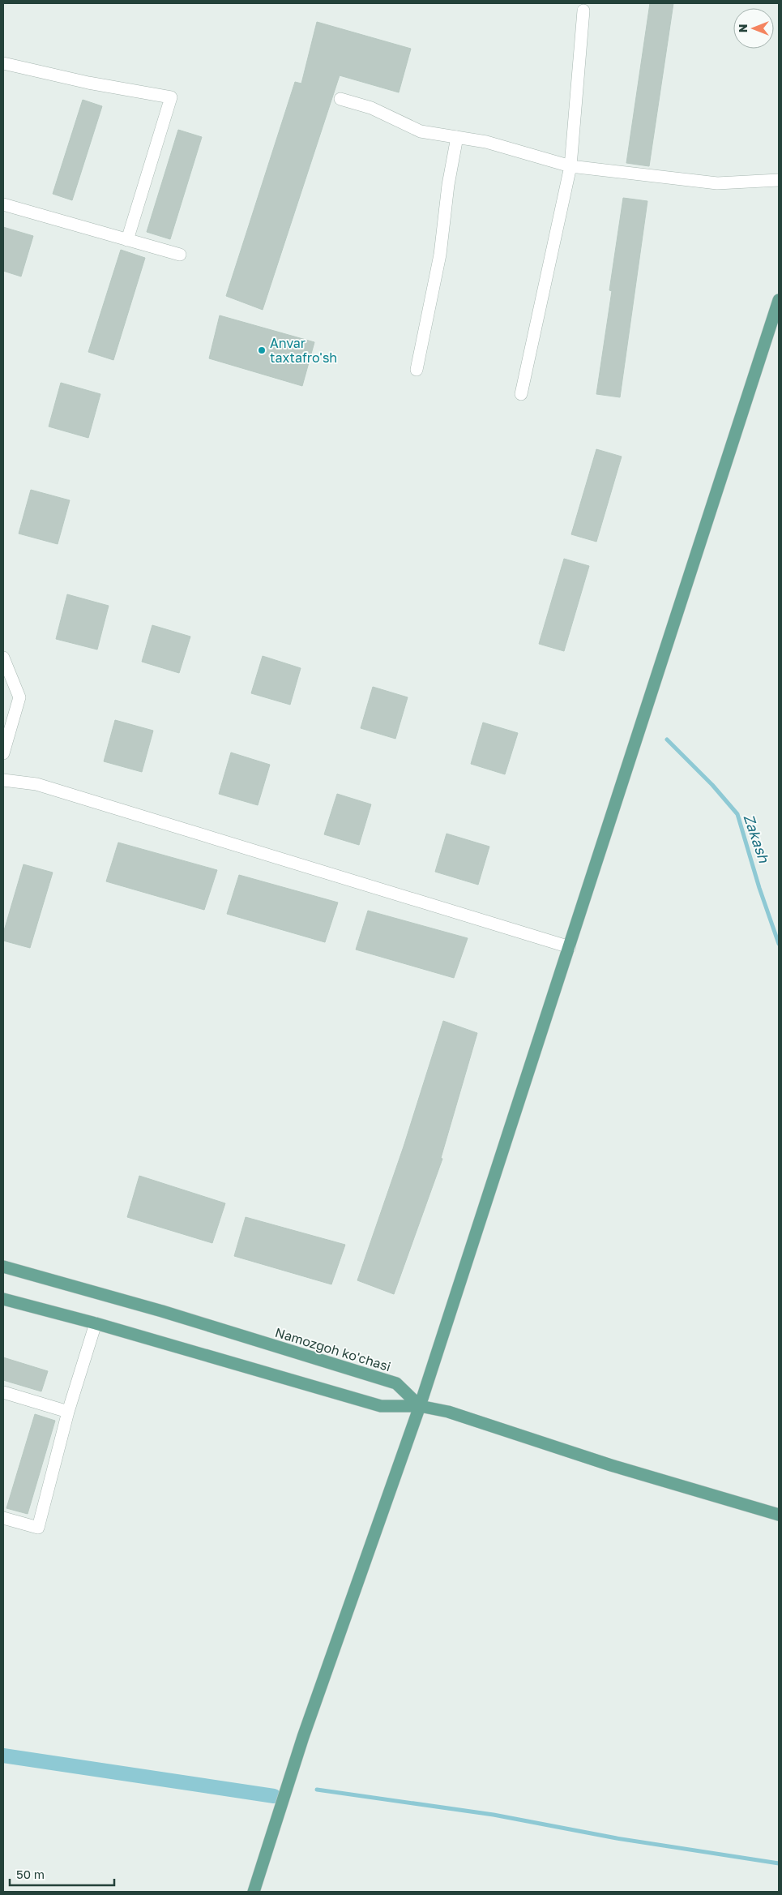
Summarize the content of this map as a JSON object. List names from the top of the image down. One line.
{"streets":{"main road":["Namozgoh ko'chasi"]},"water":["Zakash"],"places":["Anvar taxtafro'sh"],"scale_bar":"50 m","north":"left"}
